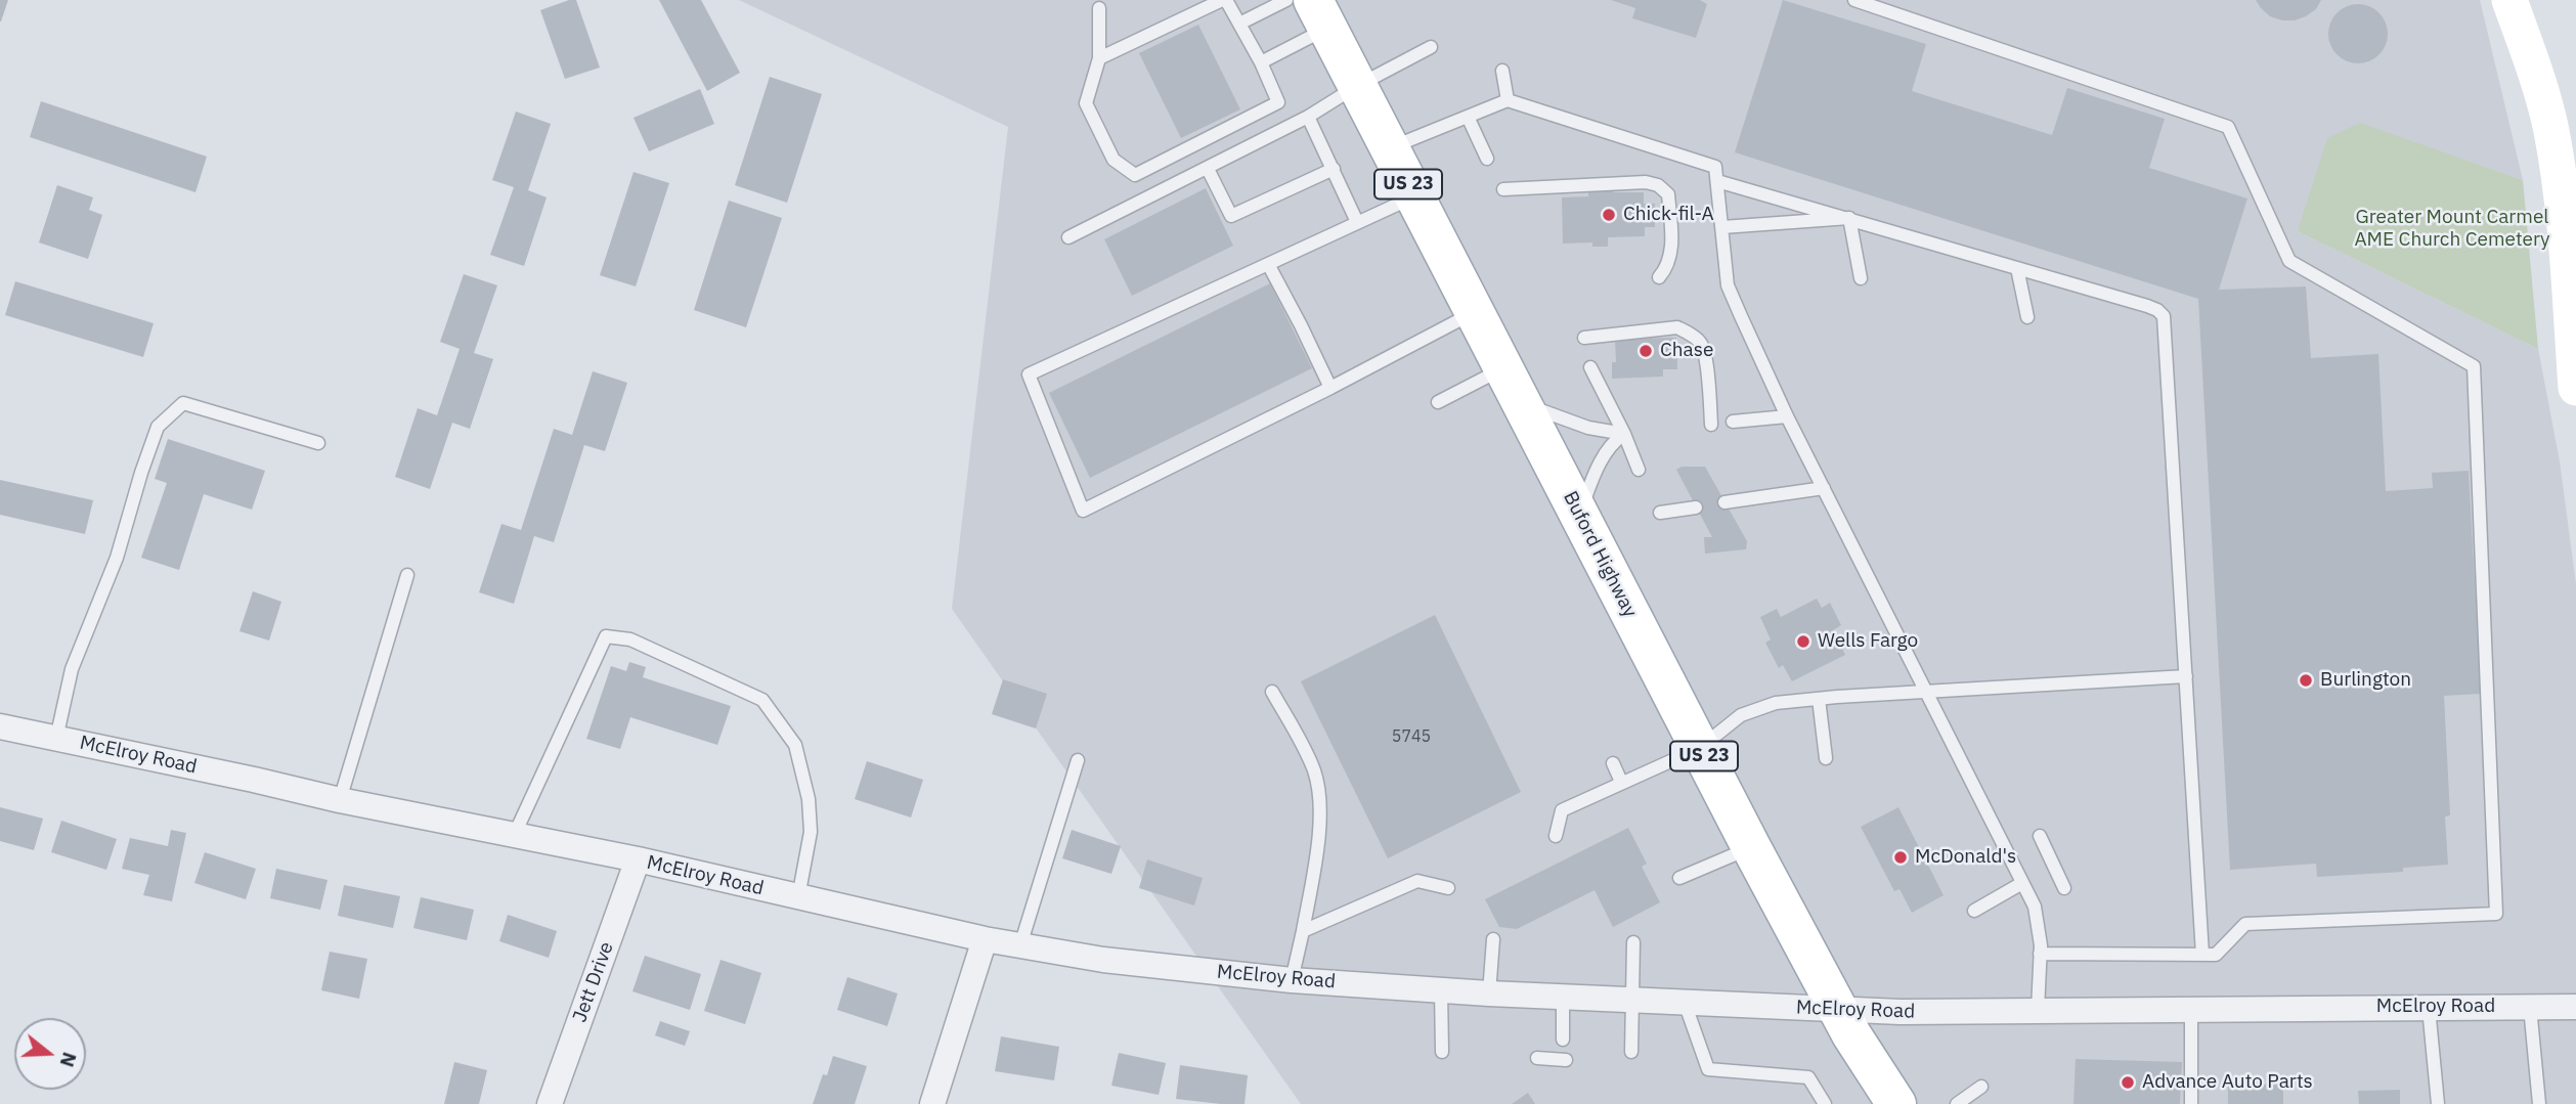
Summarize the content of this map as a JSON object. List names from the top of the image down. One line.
{"streets":{"main road":["US 23","Buford Highway"],"street":["McElroy Road","Jett Drive"]},"crossings":[["Buford Highway","McElroy Road"],["McElroy Road","Jett Drive"]],"parks":["Greater Mount Carmel AME Church Cemetery"],"places":["Chick-fil-A","Chase","Wells Fargo","Burlington","McDonald's","Advance Auto Parts"],"house_numbers":["5745"],"north":"right"}
